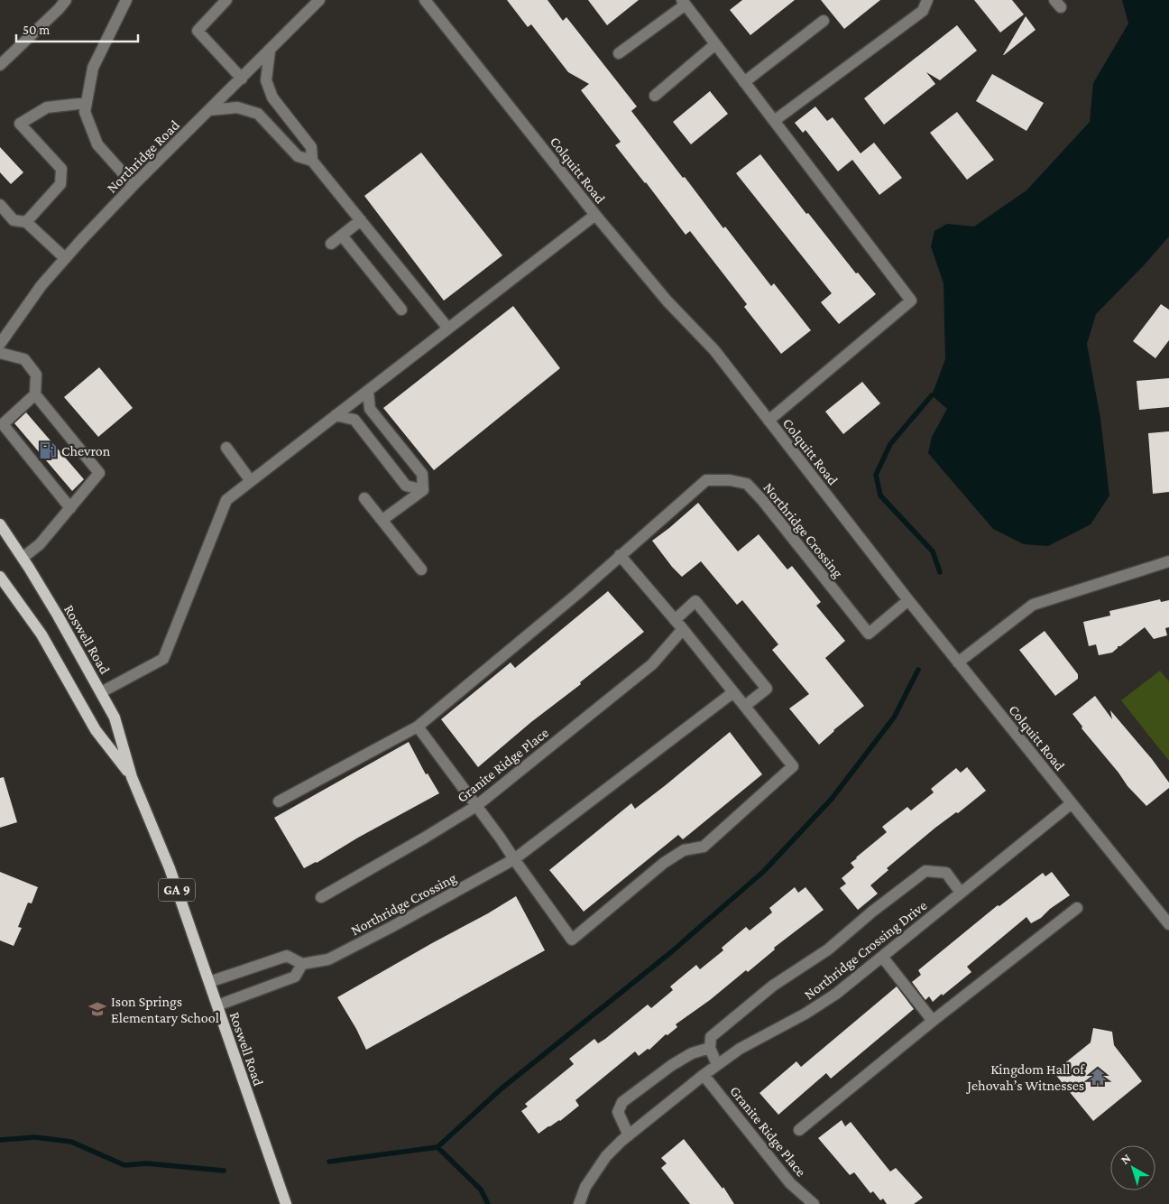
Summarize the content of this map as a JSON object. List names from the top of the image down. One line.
{"streets":{"main road":["Roswell Road","GA 9"],"street":["Northridge Road","Colquitt Road","Northridge Crossing","Granite Ridge Place","Northridge Crossing Drive"]},"crossings":[["Colquitt Road","Northridge Crossing"],["Colquitt Road","Northridge Crossing Drive"],["Northridge Crossing","Roswell Road"],["Granite Ridge Place","Northridge Crossing Drive"]],"places":{"fuel station":["Chevron"],"school or university":["Ison Springs Elementary School"],"temple":["Kingdom Hall of Jehovah’s Witnesses"]},"scale_bar":"50 m","north":"top left"}
